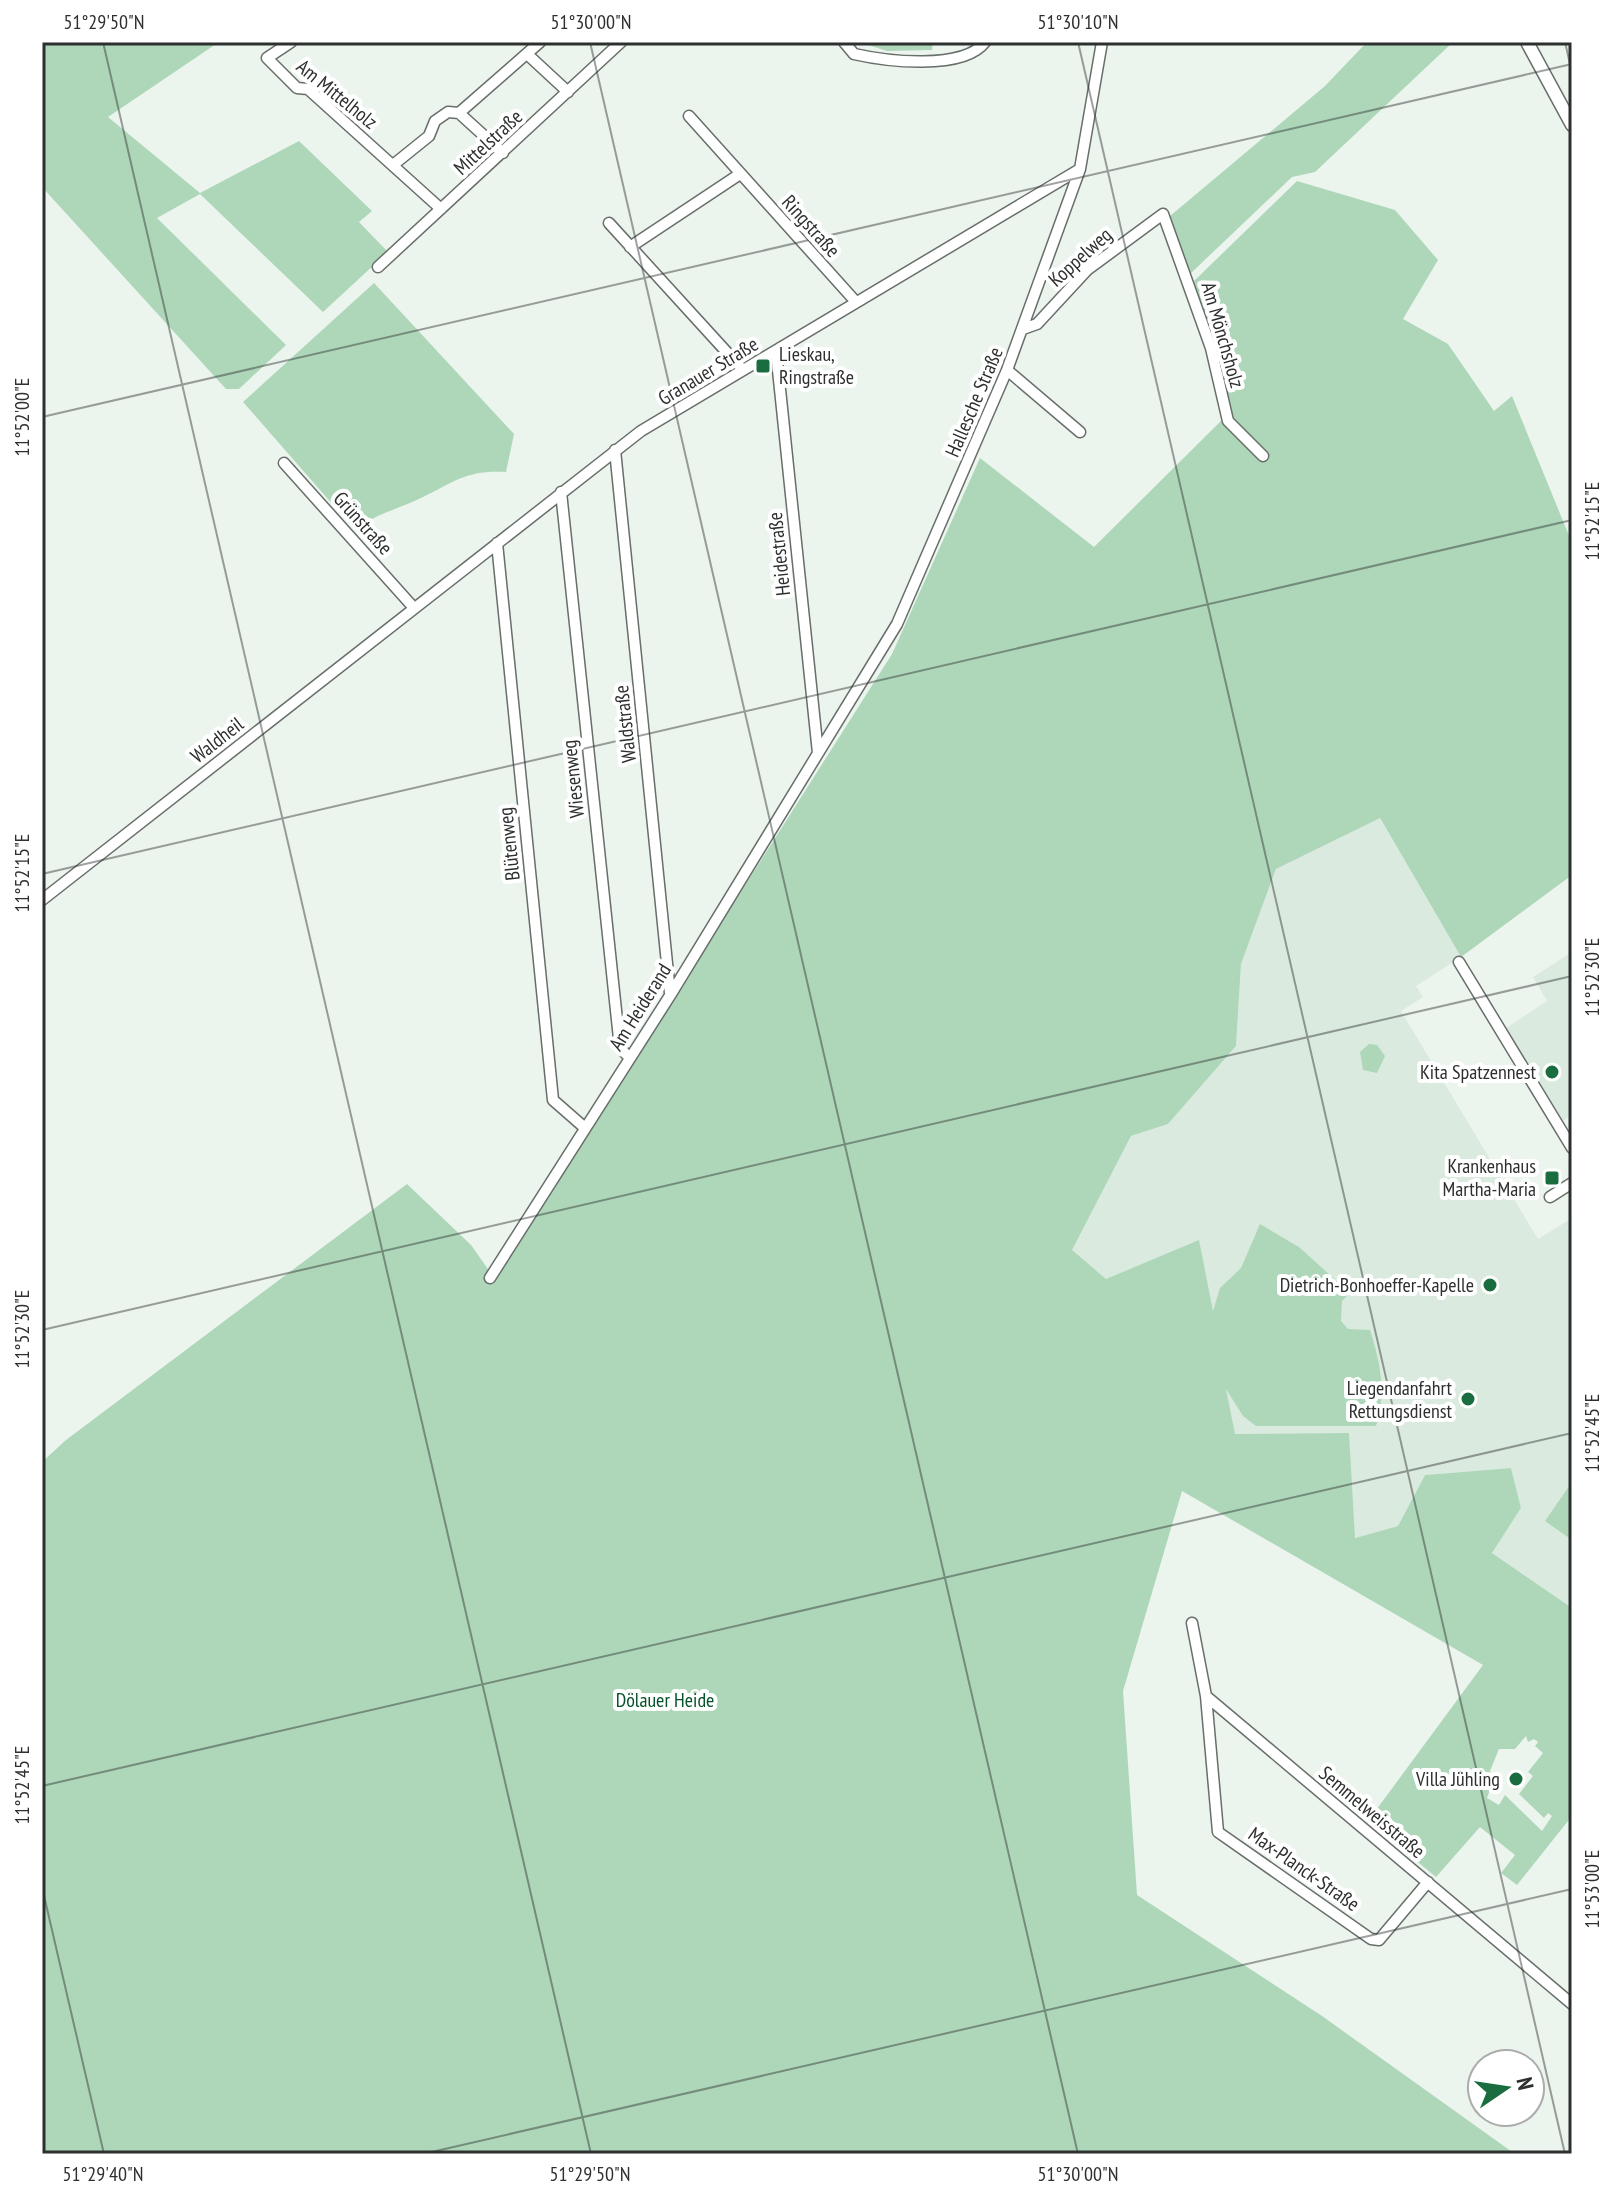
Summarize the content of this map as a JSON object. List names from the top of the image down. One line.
{"streets":{"street":["Am Mittelholz","Mittelstraße","Ringstraße","Koppelweg","Am Mönchsholz","Granauer Straße","Hallesche Straße","Grünstraße","Heidestraße","Waldstraße","Waldheil","Wiesenweg","Blütenweg","Am Heiderand","Semmelweisstraße","Max-Planck-Straße"]},"crossings":[["Am Mittelholz","Mittelstraße"],["Ringstraße","Granauer Straße"],["Koppelweg","Am Mönchsholz"],["Koppelweg","Hallesche Straße"],["Granauer Straße","Hallesche Straße"],["Granauer Straße","Grünstraße"],["Granauer Straße","Heidestraße"],["Granauer Straße","Waldstraße"],["Granauer Straße","Waldheil"],["Granauer Straße","Wiesenweg"],["Granauer Straße","Blütenweg"],["Hallesche Straße","Heidestraße"],["Hallesche Straße","Am Heiderand"],["Grünstraße","Waldheil"],["Heidestraße","Am Heiderand"],["Waldstraße","Am Heiderand"],["Wiesenweg","Am Heiderand"],["Blütenweg","Am Heiderand"],["Semmelweisstraße","Max-Planck-Straße"]],"parks":["Dölauer Heide"],"places":{"transit":["Lieskau, Ringstraße","Krankenhaus Martha-Maria"],"other":["Kita Spatzennest","Dietrich-Bonhoeffer-Kapelle","Liegendanfahrt Rettungsdienst","Villa Jühling"]},"north":"right","coordinates":["51°29'50\"N","51°30'00\"N","51°30'10\"N","11°52'00\"E","11°52'15\"E","11°52'30\"E","11°52'45\"E","11°53'00\"E","51°29'40\"N"]}
